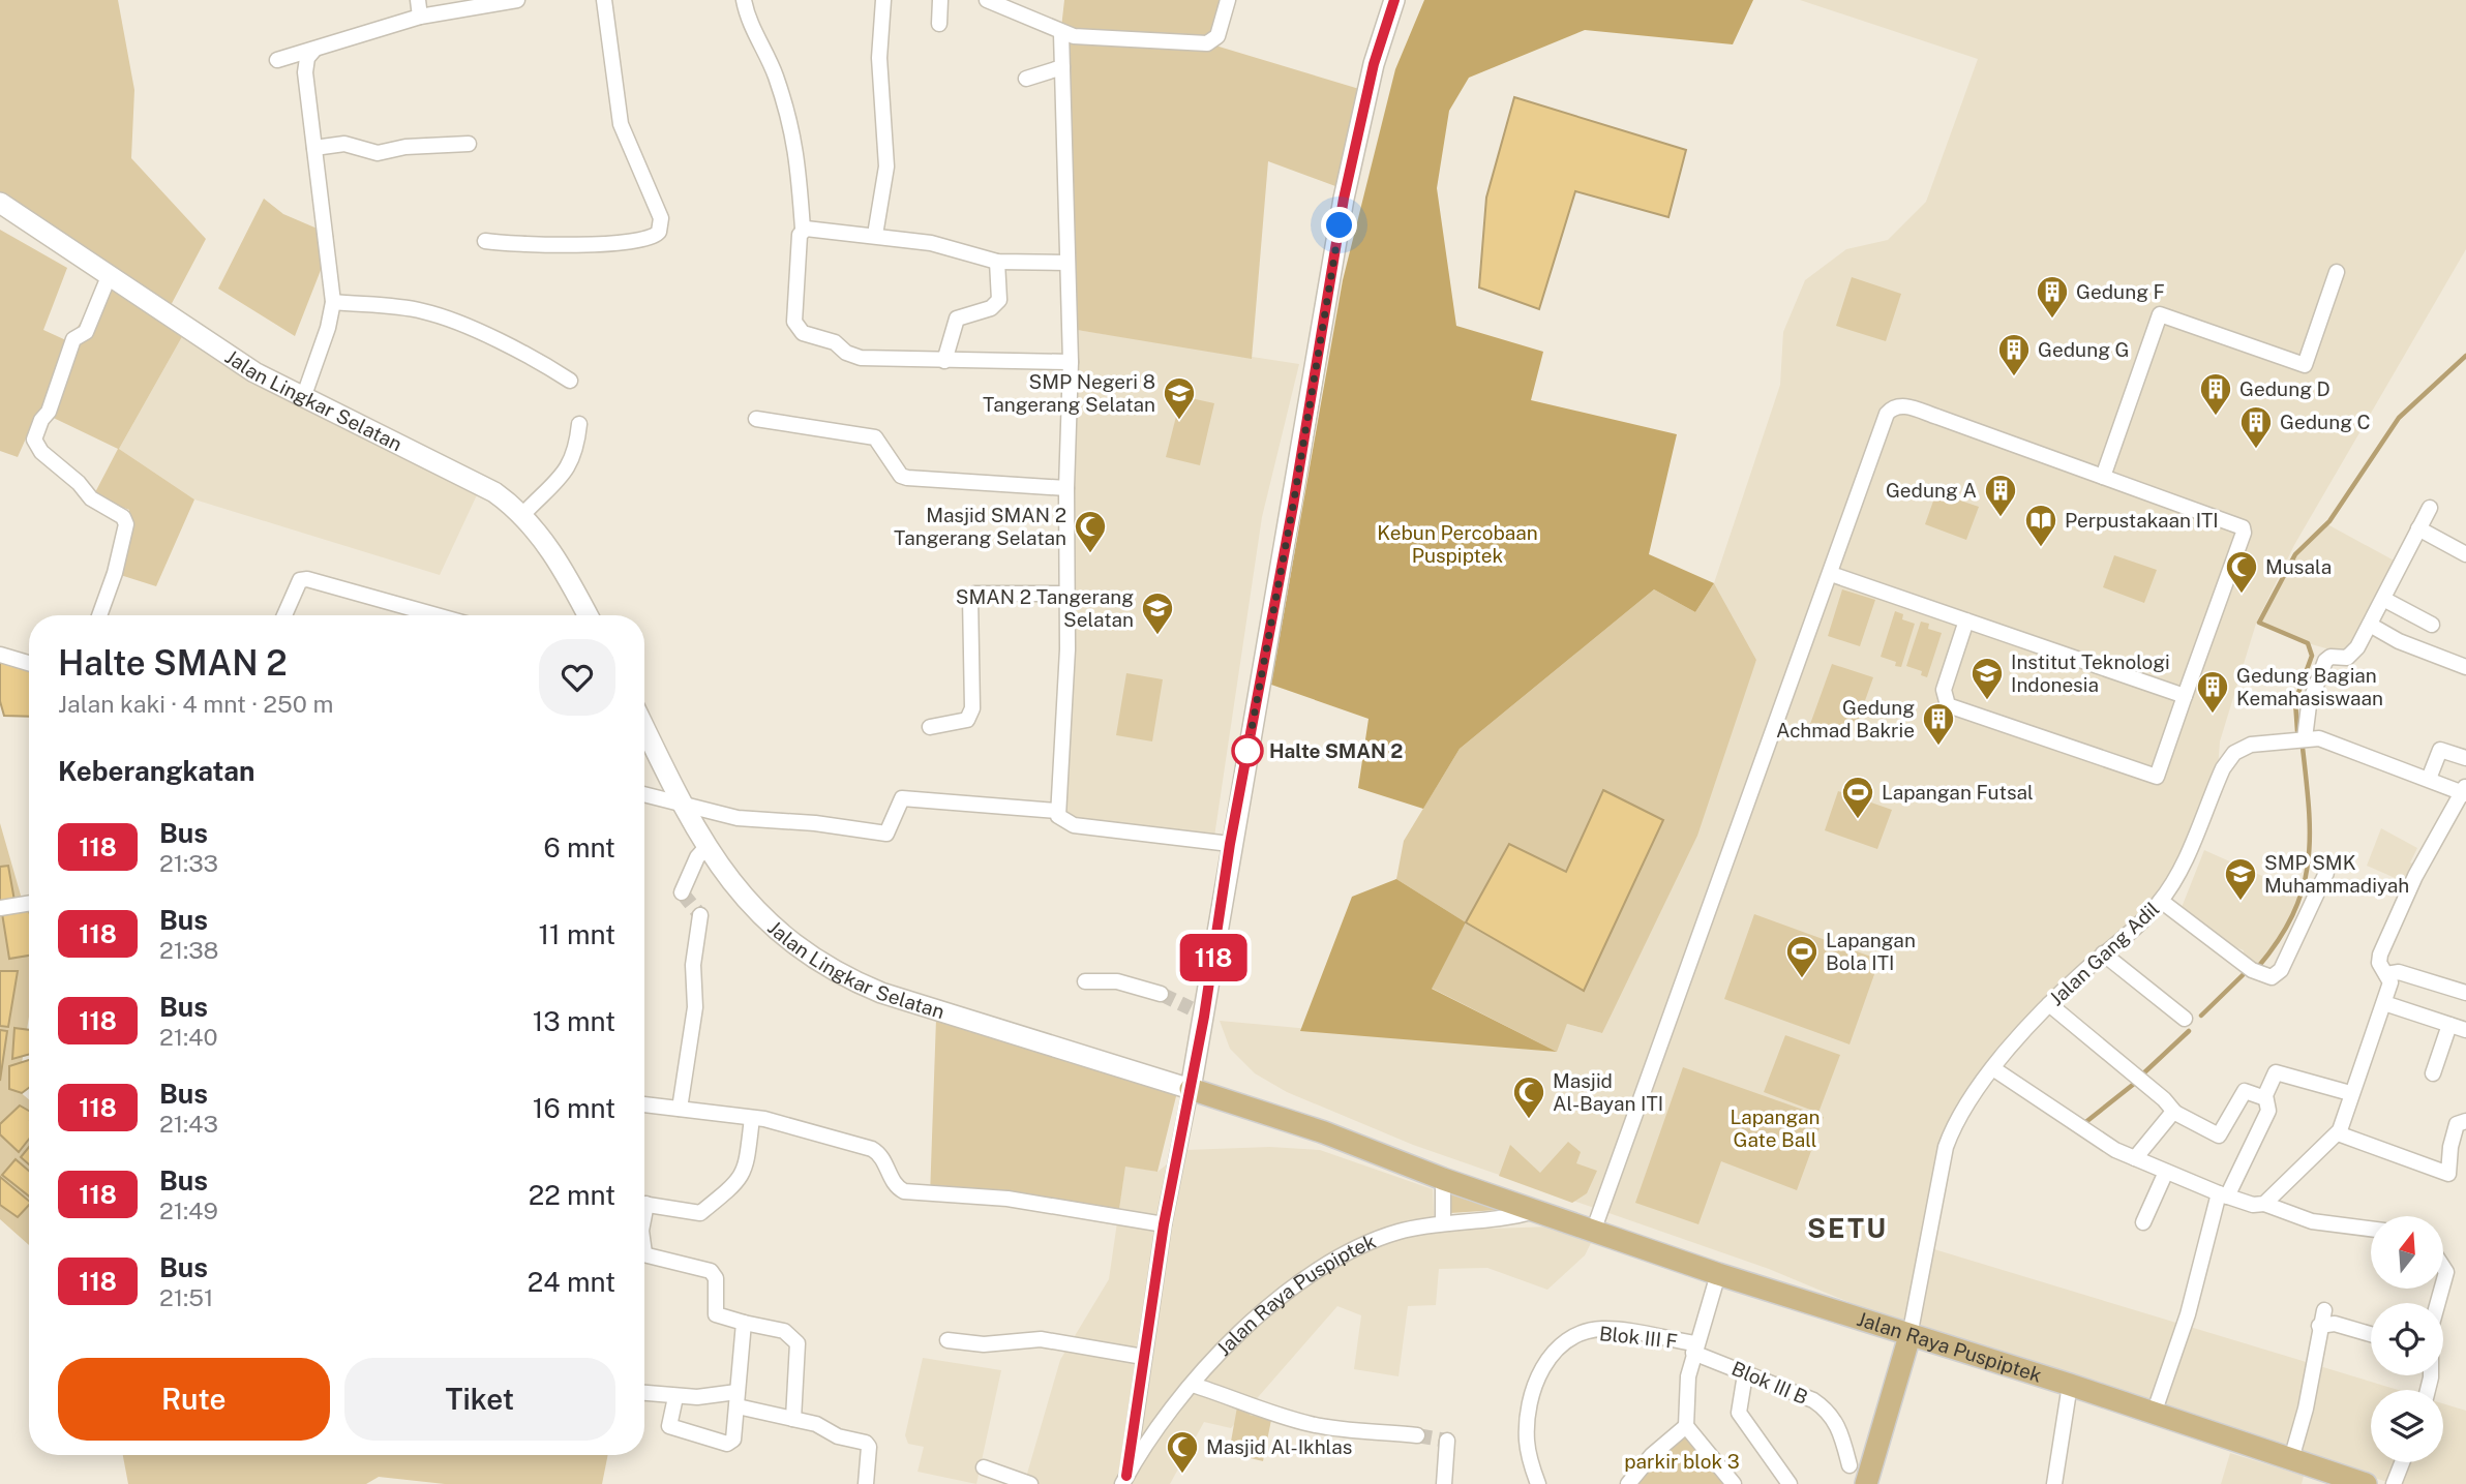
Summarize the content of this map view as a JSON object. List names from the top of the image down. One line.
{"streets":{"main road":["Jalan Lingkar Selatan","Jalan Raya Puspiptek"],"street":["Jalan Gang Adil","Blok III F","Blok III B"]},"crossings":[["Jalan Lingkar Selatan","Jalan Raya Puspiptek"],["Jalan Gang Adil","Jalan Raya Puspiptek"],["Blok III F","Blok III B"]],"districts":["SETU"],"parks":["Kebun Percobaan Puspiptek","Lapangan Gate Ball","parkir blok 3"],"places":{"building":["Gedung F","Gedung G","Gedung D","Gedung C","Gedung A","Gedung Bagian Kemahasiswaan","Gedung Achmad Bakrie"],"school or university":["SMP Negeri 8 Tangerang Selatan","SMAN 2 Tangerang Selatan","Institut Teknologi Indonesia","SMP SMK Muhammadiyah"],"library":["Perpustakaan ITI"],"mosque":["Masjid SMAN 2 Tangerang Selatan","Musala","Masjid Al-Bayan ITI","Masjid Al-Ikhlas"],"other":["Halte SMAN 2"],"sports":["Lapangan Futsal","Lapangan Bola ITI"]},"lines":["bus line 118"],"north":"top","page":{"on_map":"118","heading":[["Halte SMAN 2","Jalan kaki · 4 mnt · 250 m"],"Keberangkatan"],"list":[{"mark":"118","name":"Bus","note":"21:33","value":"6 mnt"},{"mark":"118","name":"Bus","note":"21:38","value":"11 mnt"},{"mark":"118","name":"Bus","note":"21:40","value":"13 mnt"},{"mark":"118","name":"Bus","note":"21:43","value":"16 mnt"},{"mark":"118","name":"Bus","note":"21:49","value":"22 mnt"},{"mark":"118","name":"Bus","note":"21:51","value":"24 mnt"}],"buttons":["Rute","Tiket"]}}
